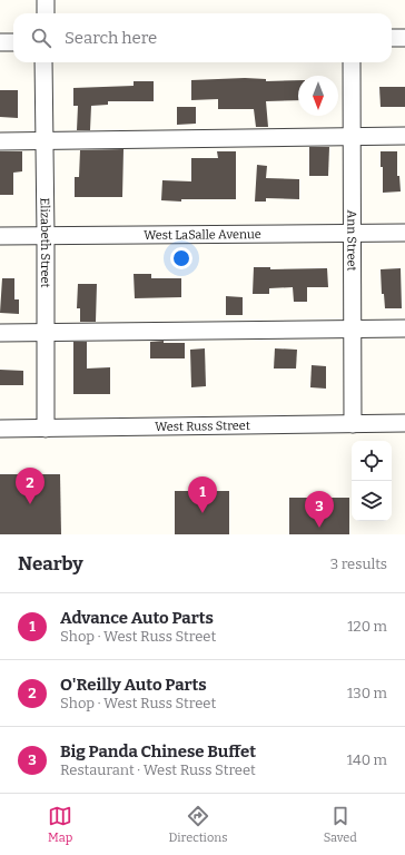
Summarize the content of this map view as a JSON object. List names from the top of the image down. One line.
{"streets":{"street":["West LaSalle Avenue","Ann Street","Elizabeth Street","West Russ Street"]},"crossings":[["West LaSalle Avenue","Ann Street"],["West LaSalle Avenue","Elizabeth Street"],["Ann Street","West Russ Street"],["Elizabeth Street","West Russ Street"]],"north":"bottom","page":{"search":"Search here","pins":["2","1","3"],"heading":["Nearby","3 results"],"list":[{"mark":"1","name":"Advance Auto Parts","note":"Shop · West Russ Street","value":"120 m"},{"mark":"2","name":"O'Reilly Auto Parts","note":"Shop · West Russ Street","value":"130 m"},{"mark":"3","name":"Big Panda Chinese Buffet","note":"Restaurant · West Russ Street","value":"140 m"}],"nav":["Map","Directions","Saved"]}}
